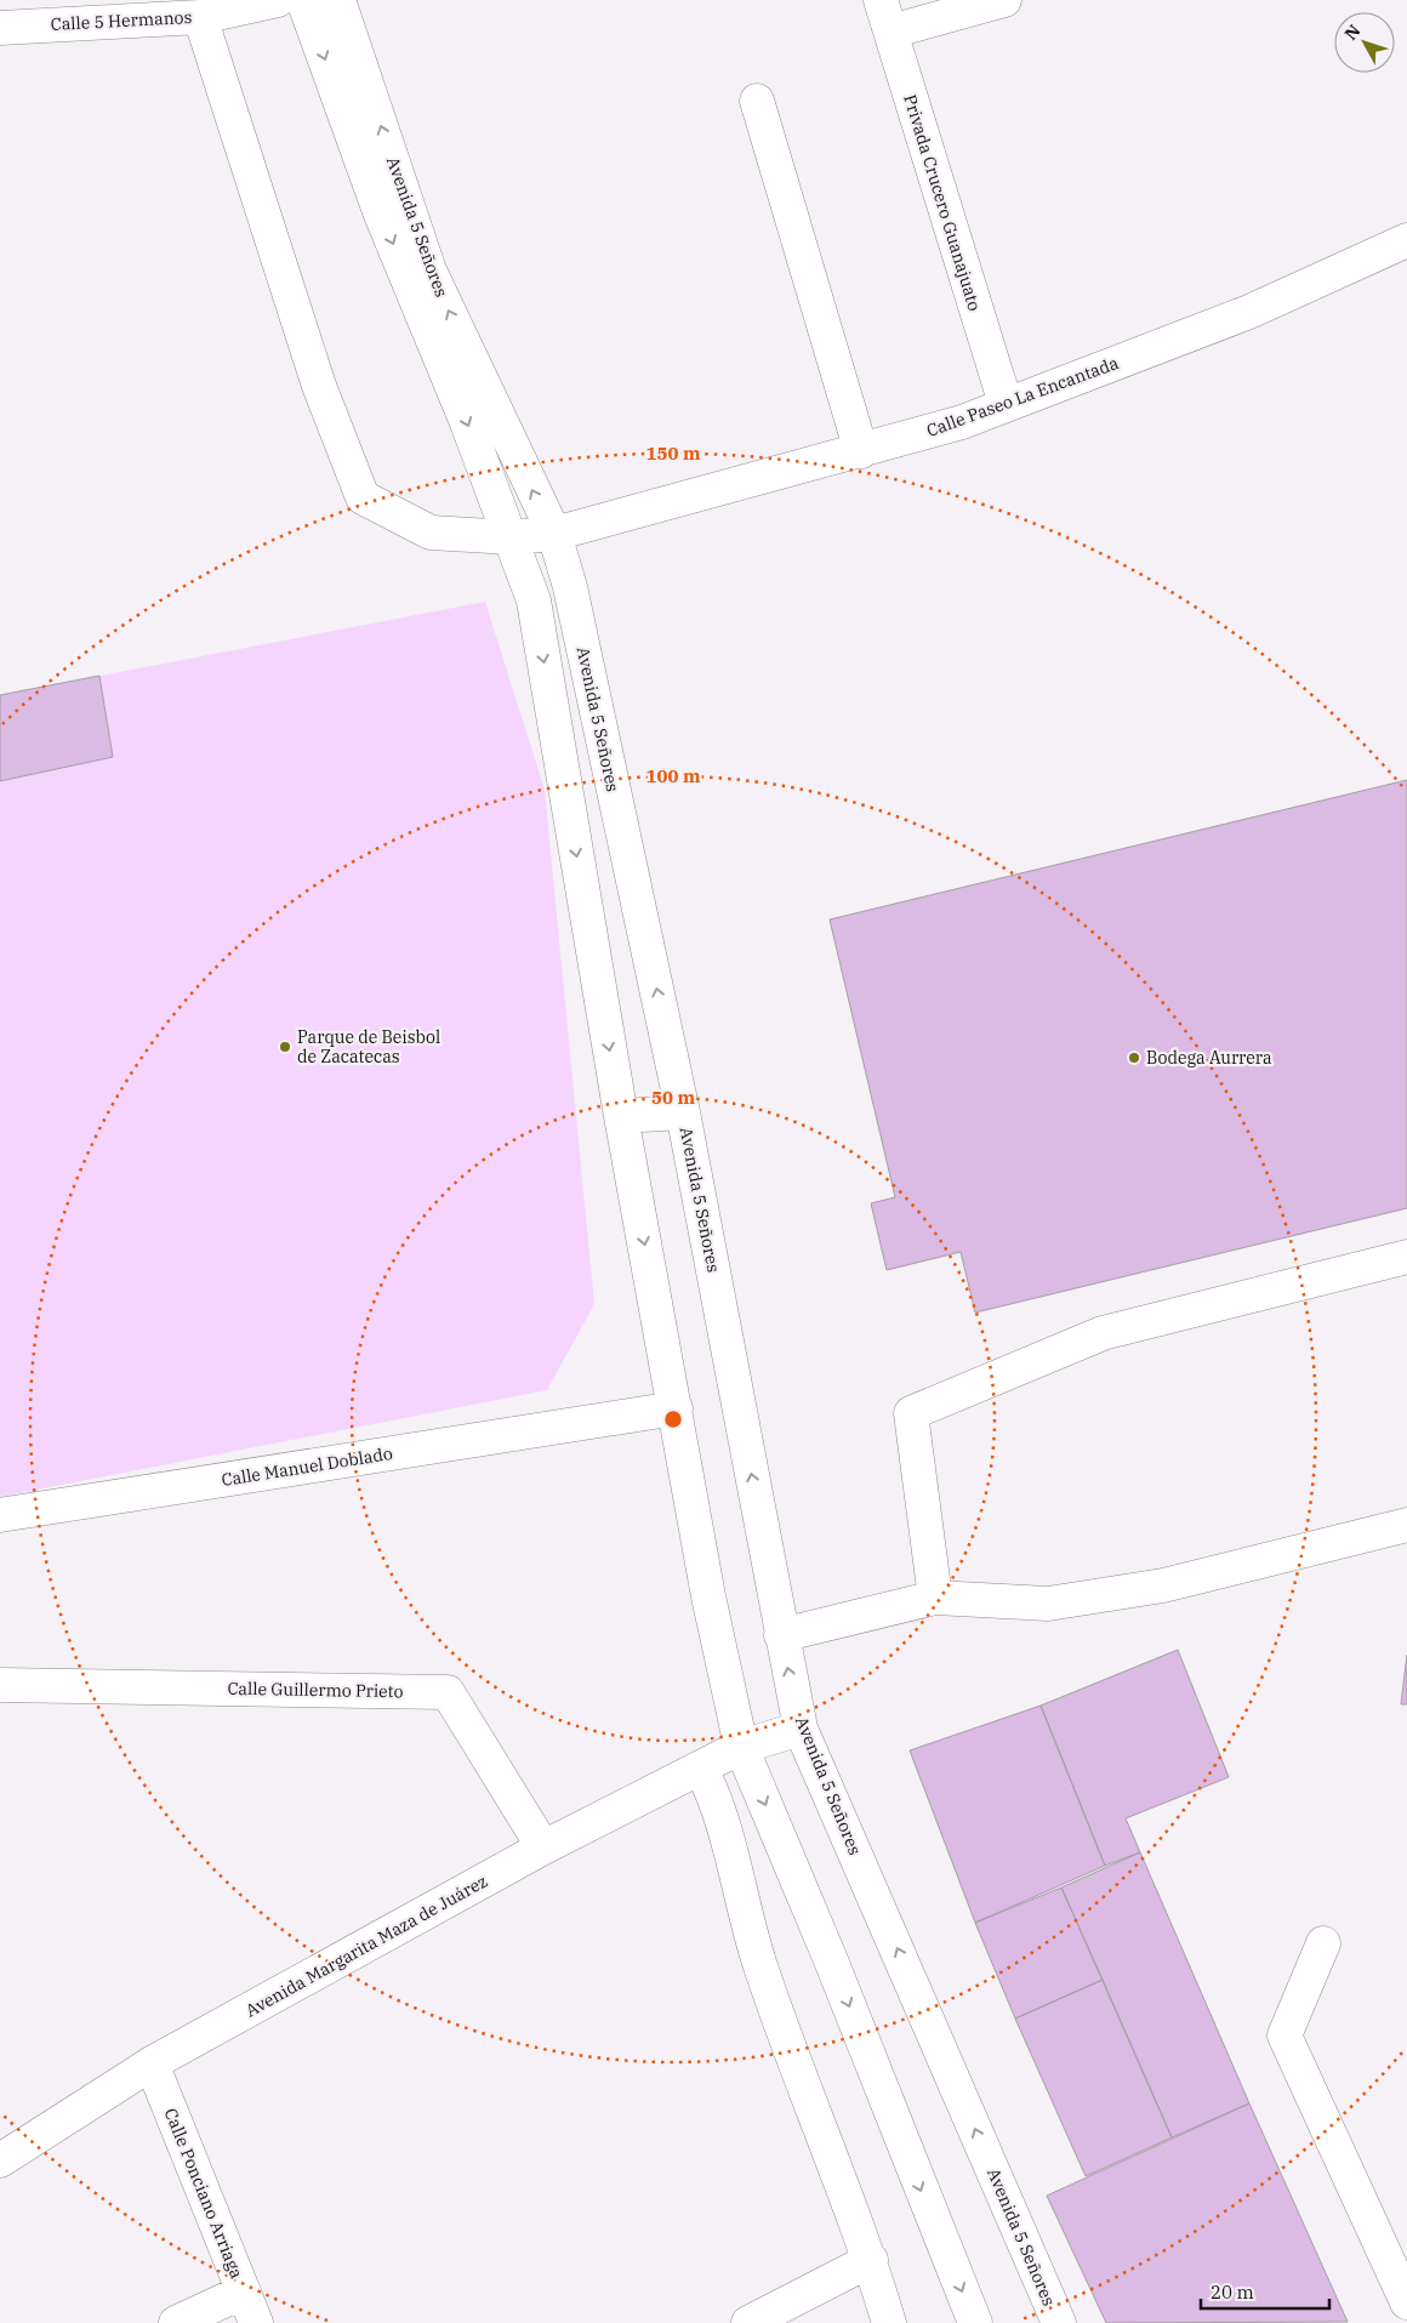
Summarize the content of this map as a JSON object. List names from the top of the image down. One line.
{"streets":{"street":["Calle 5 Hermanos","Privada Crucero Guanajuato","Avenida 5 Señores","Calle Paseo La Encantada","Calle Manuel Doblado","Calle Guillermo Prieto","Avenida Margarita Maza de Juárez","Calle Ponciano Arriaga"]},"crossings":[["Calle 5 Hermanos","Calle Paseo La Encantada"],["Privada Crucero Guanajuato","Calle Paseo La Encantada"],["Avenida 5 Señores","Calle Paseo La Encantada"],["Avenida 5 Señores","Calle Manuel Doblado"],["Avenida 5 Señores","Avenida Margarita Maza de Juárez"],["Calle Guillermo Prieto","Avenida Margarita Maza de Juárez"],["Avenida Margarita Maza de Juárez","Calle Ponciano Arriaga"]],"places":["Parque de Beisbol de Zacatecas","Bodega Aurrera"],"scale_bar":"20 m","north":"top left","rings":["150 m","100 m","50 m"]}
